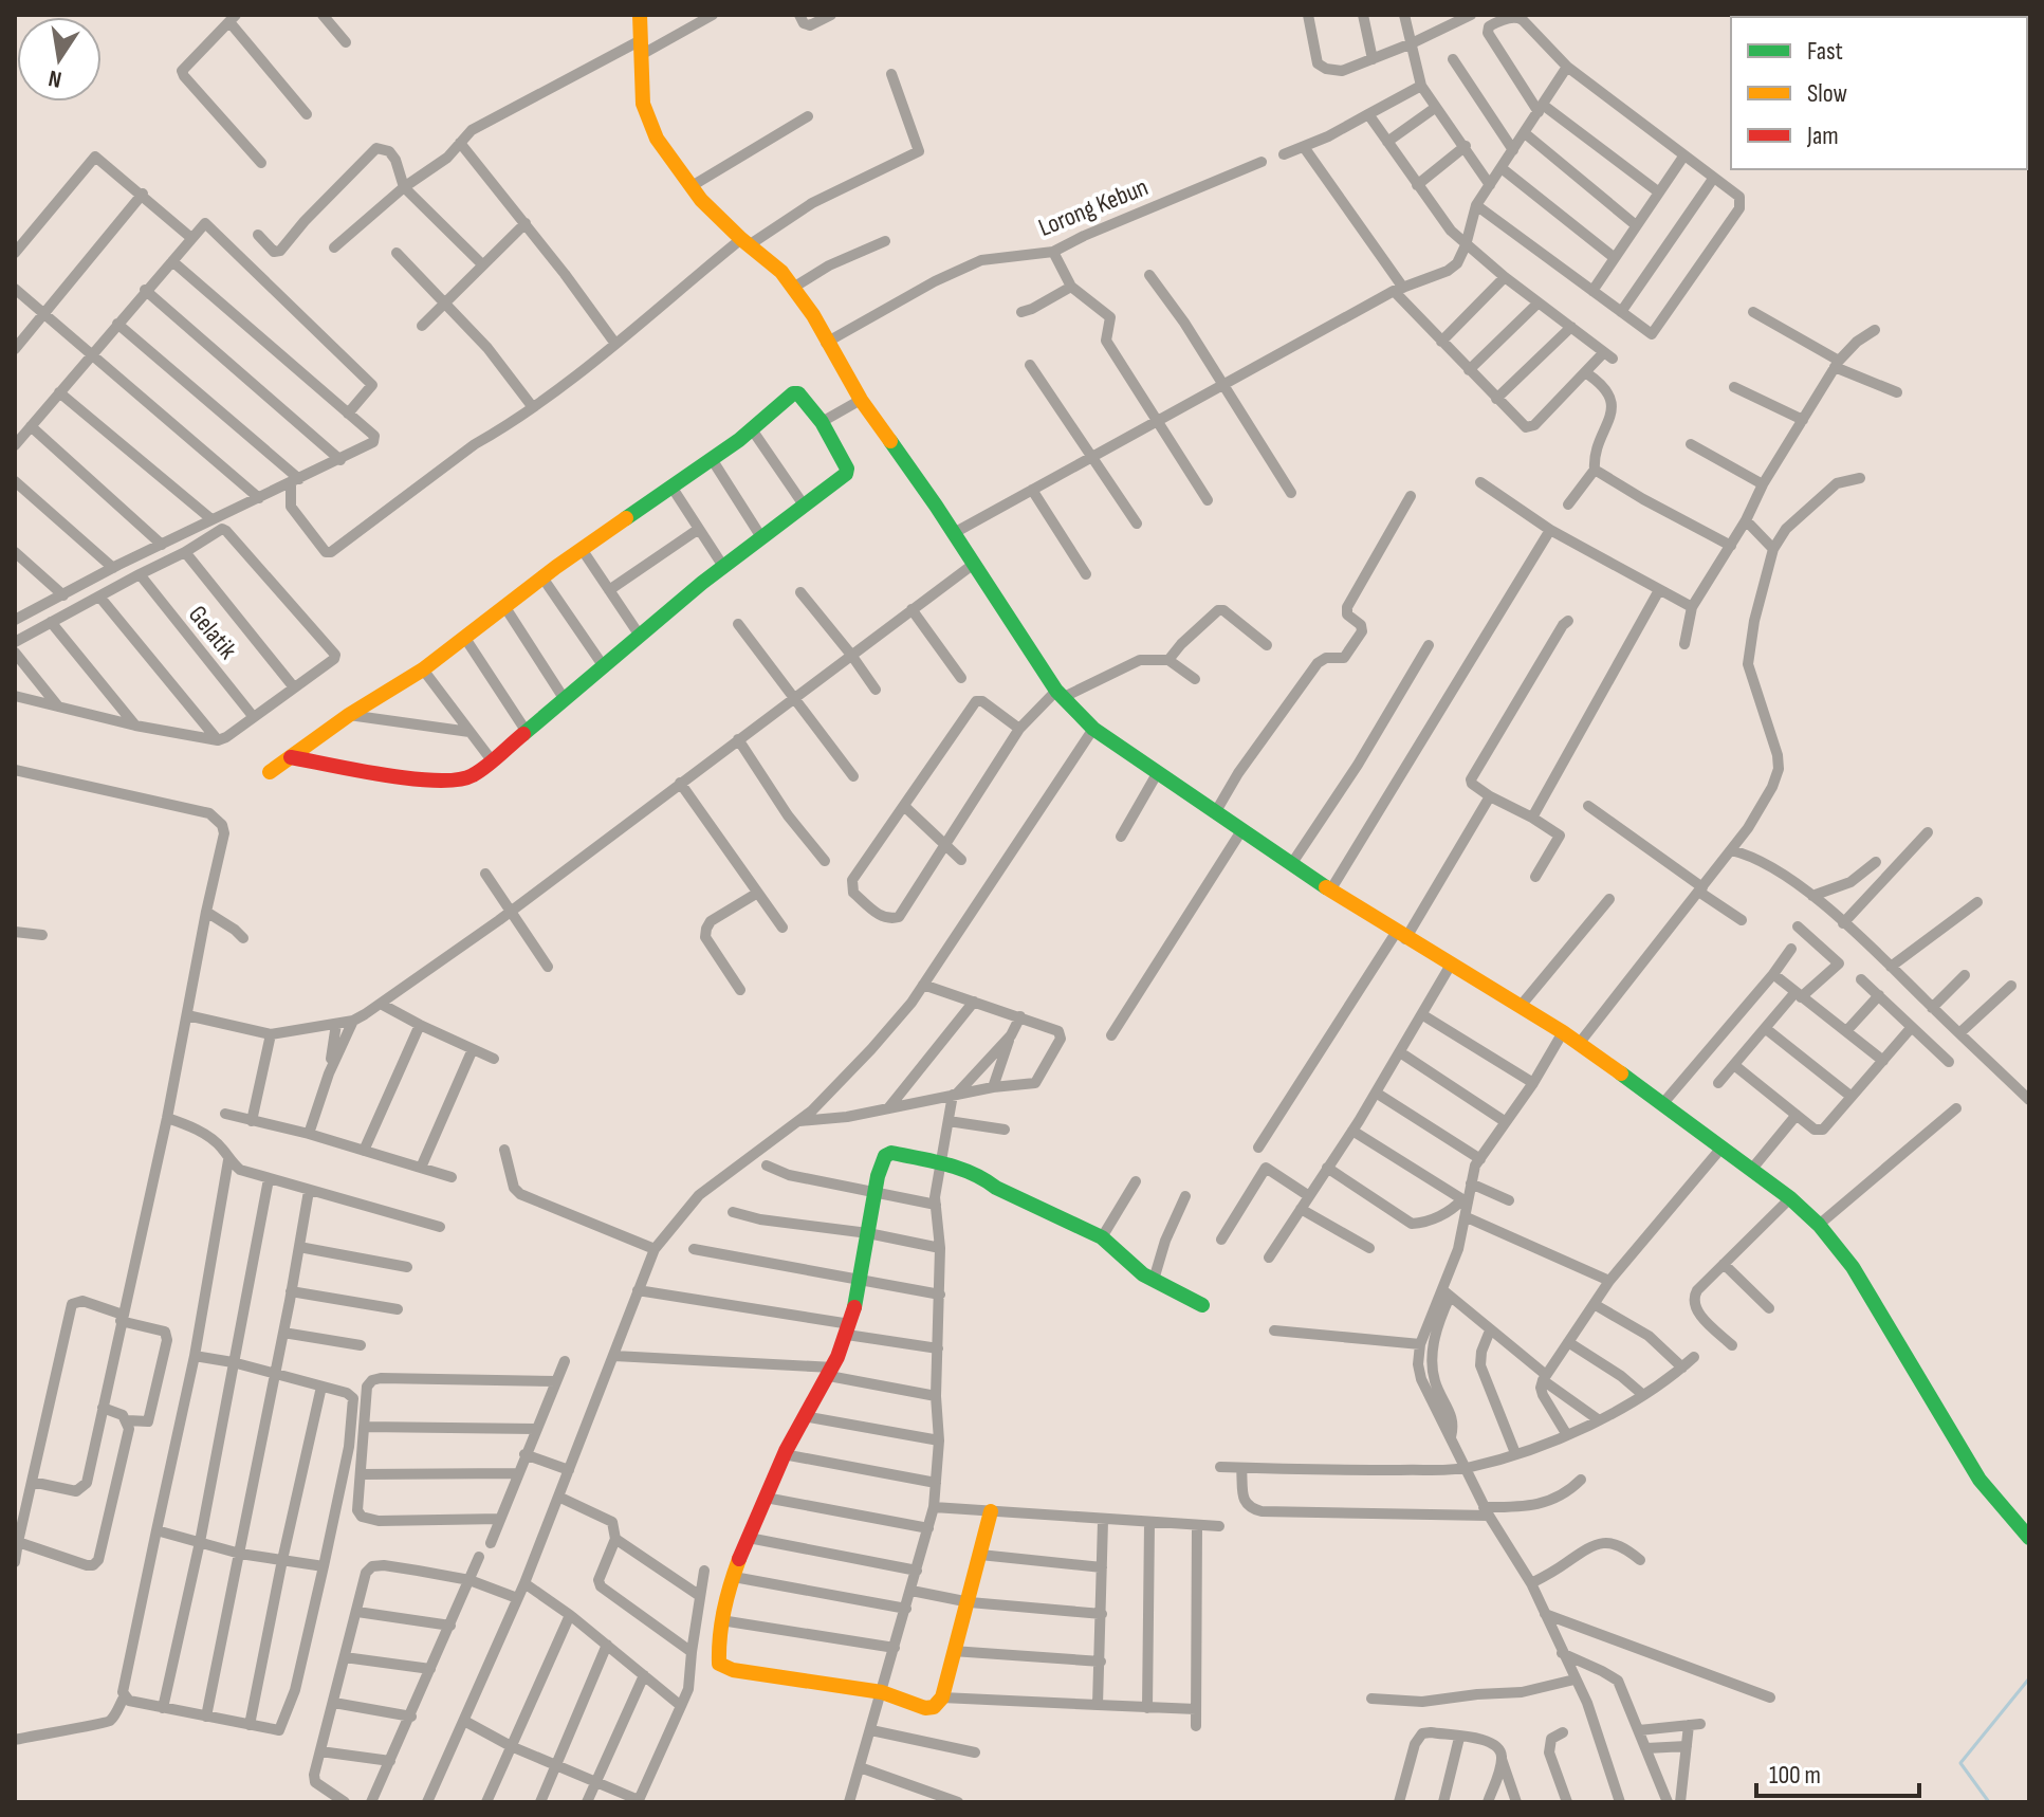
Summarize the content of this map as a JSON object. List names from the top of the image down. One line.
{"streets":{"street":["Lorong Kebun","Gelatik"]},"legend":["Fast","Slow","Jam"],"scale_bar":"100 m","north":"bottom"}
